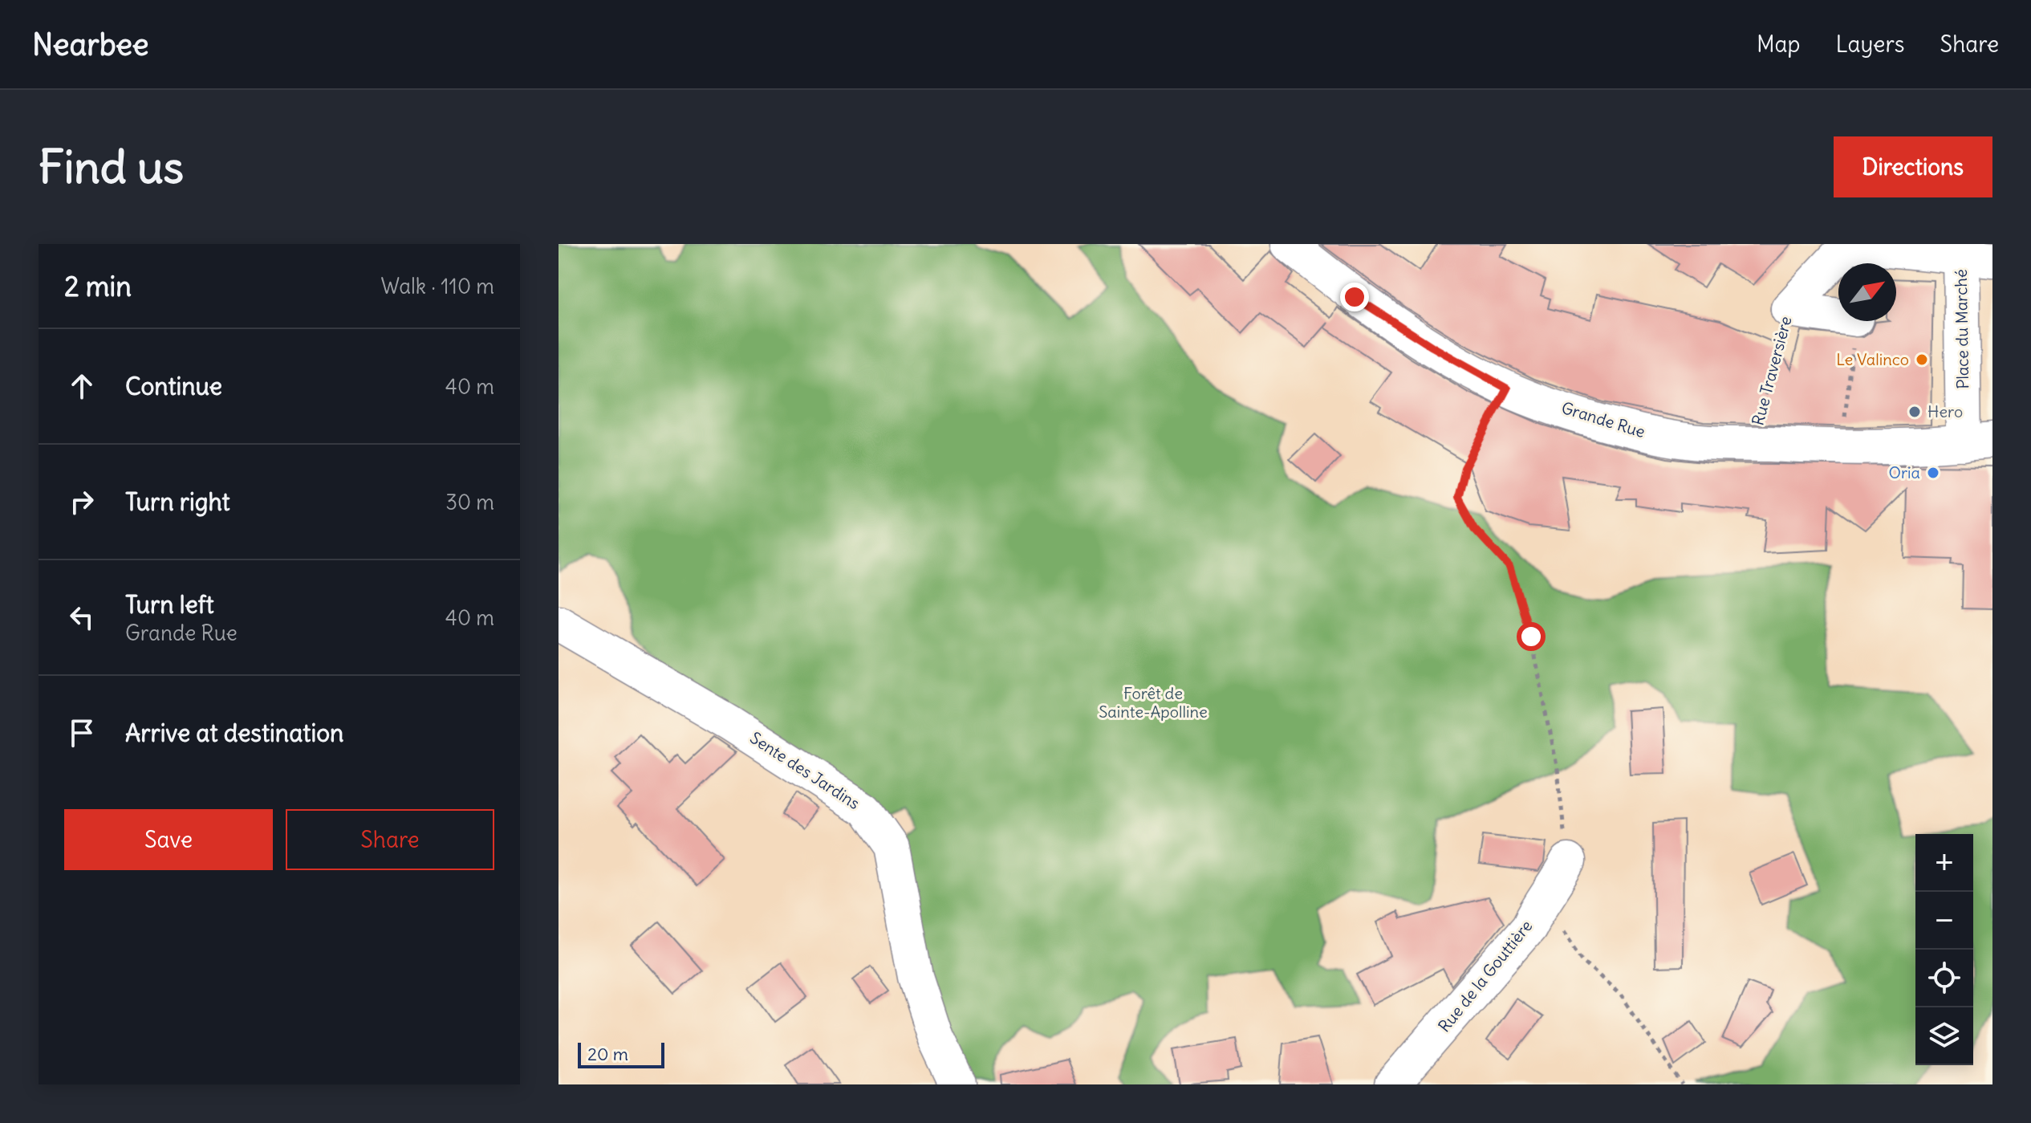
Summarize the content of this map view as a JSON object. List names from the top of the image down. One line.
{"streets":{"street":["Place du Marché","Rue Traversière","Grande Rue","Sente des Jardins","Rue de la Gouttière"]},"crossings":[["Place du Marché","Grande Rue"],["Rue Traversière","Grande Rue"]],"parks":["Forêt de Sainte-Apolline"],"places":["Le Valinco","Hero","Oria"],"scale_bar":"20 m","north":"top right","page":{"header":"Nearbee","nav":["Map","Layers","Share"],"buttons":["Directions",["Save","Share"]],"title":"Find us","heading":["2 min","Walk · 110 m"],"list":[["Continue","40 m"],["Turn right","30 m"],["Turn left","Grande Rue","40 m"],"Arrive at destination"],"map_buttons":["+","−"],"scale":"20 m"}}
